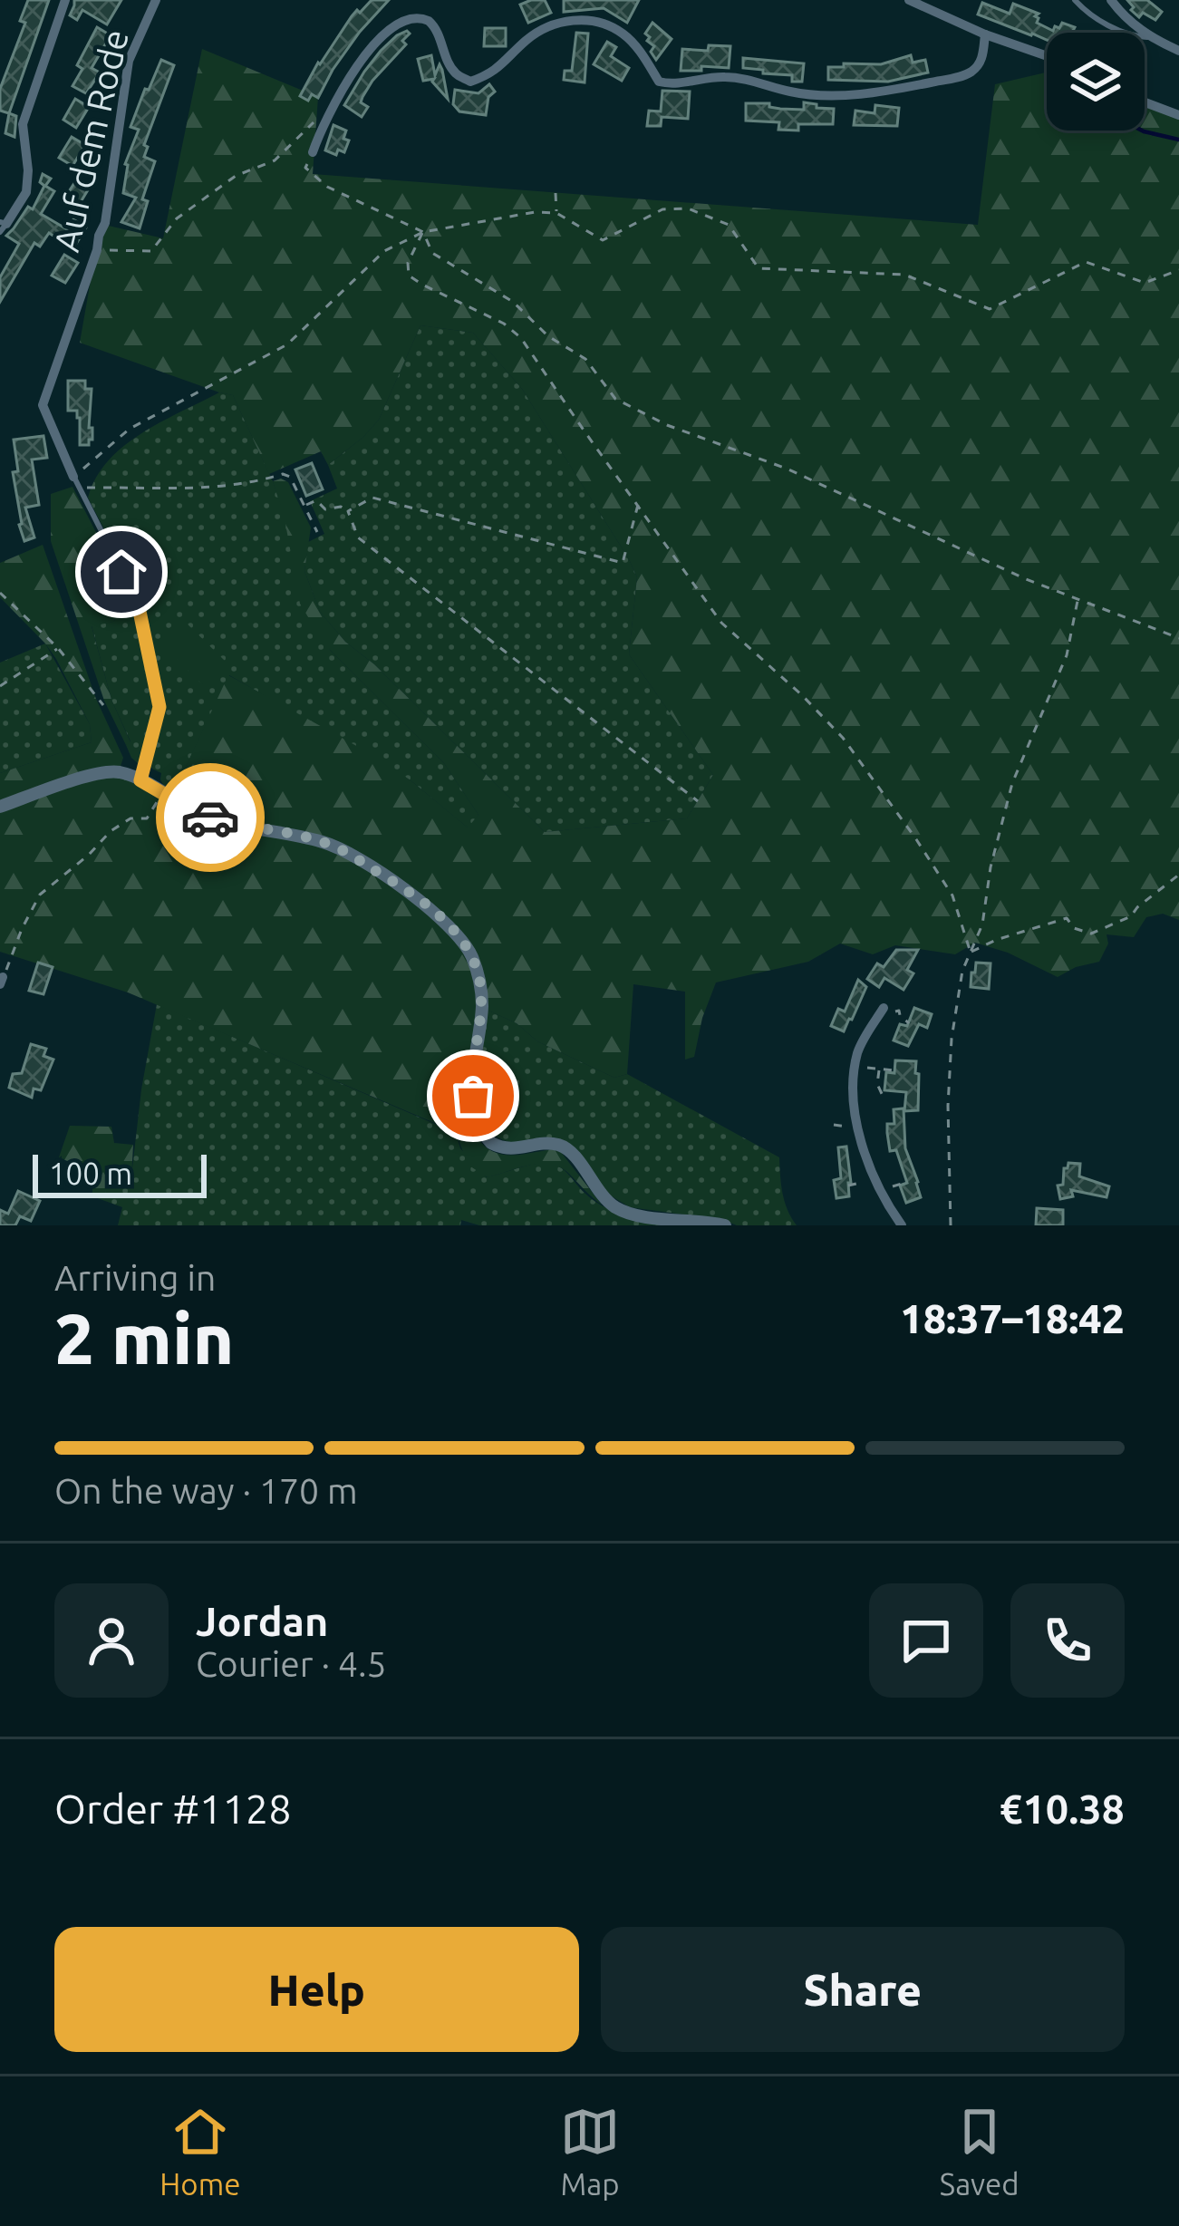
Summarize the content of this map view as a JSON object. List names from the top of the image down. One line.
{"streets":{"street":["Auf dem Rode"]},"scale_bar":"100 m","page":{"scale":"100 m","heading":["2 min","Arriving in","18:37–18:42"],"panel":["Jordan","Courier · 4.5","Order #1128","€10.38"],"bar":"On the way · 170 m","buttons":["Help","Share"],"tabs":["Home","Map","Saved"]}}
